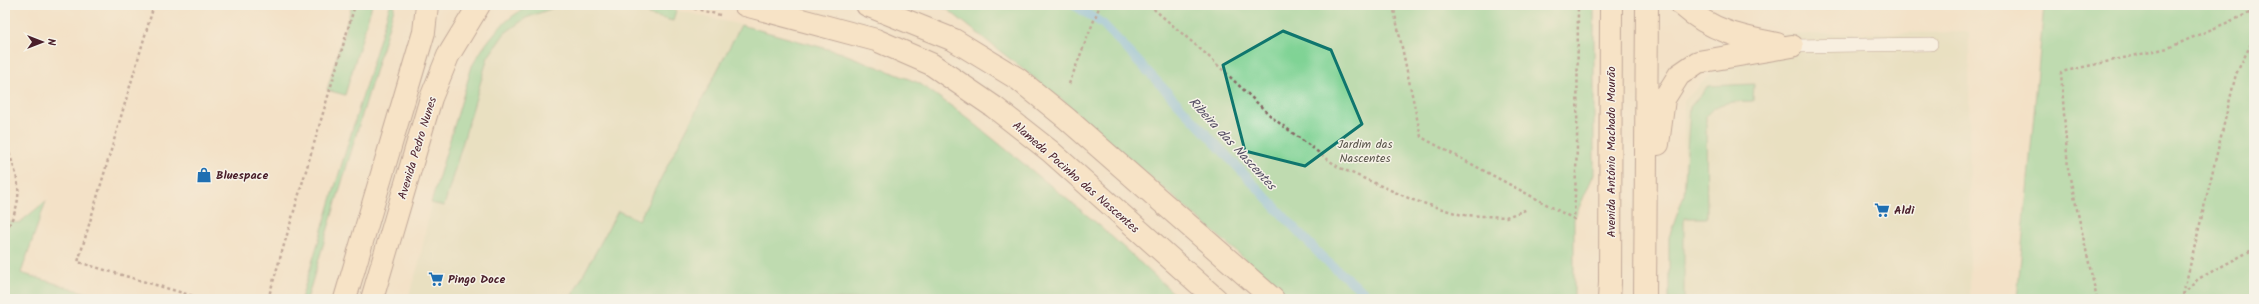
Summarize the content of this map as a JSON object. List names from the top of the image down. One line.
{"streets":{"main road":["Avenida Pedro Nunes","Avenida António Machado Mourão","Alameda Pocinho das Nascentes"]},"water":["Ribeira das Nascentes"],"parks":["Jardim das Nascentes"],"places":{"shop":["Bluespace"],"supermarket":["Aldi","Pingo Doce"]},"north":"right"}
